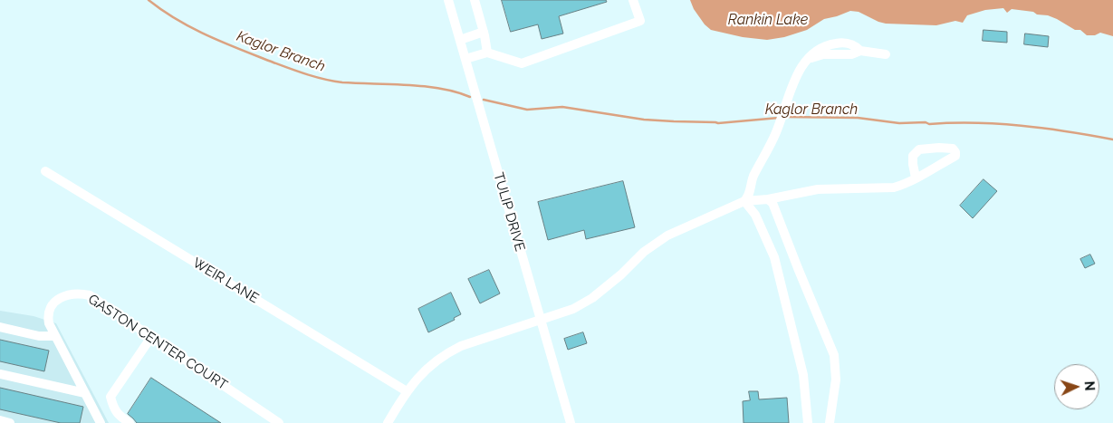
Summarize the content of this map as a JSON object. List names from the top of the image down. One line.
{"streets":{"street":["TULIP DRIVE","WEIR LANE","GASTON CENTER COURT"]},"water":["Rankin Lake","Kaglor Branch"],"north":"right"}
